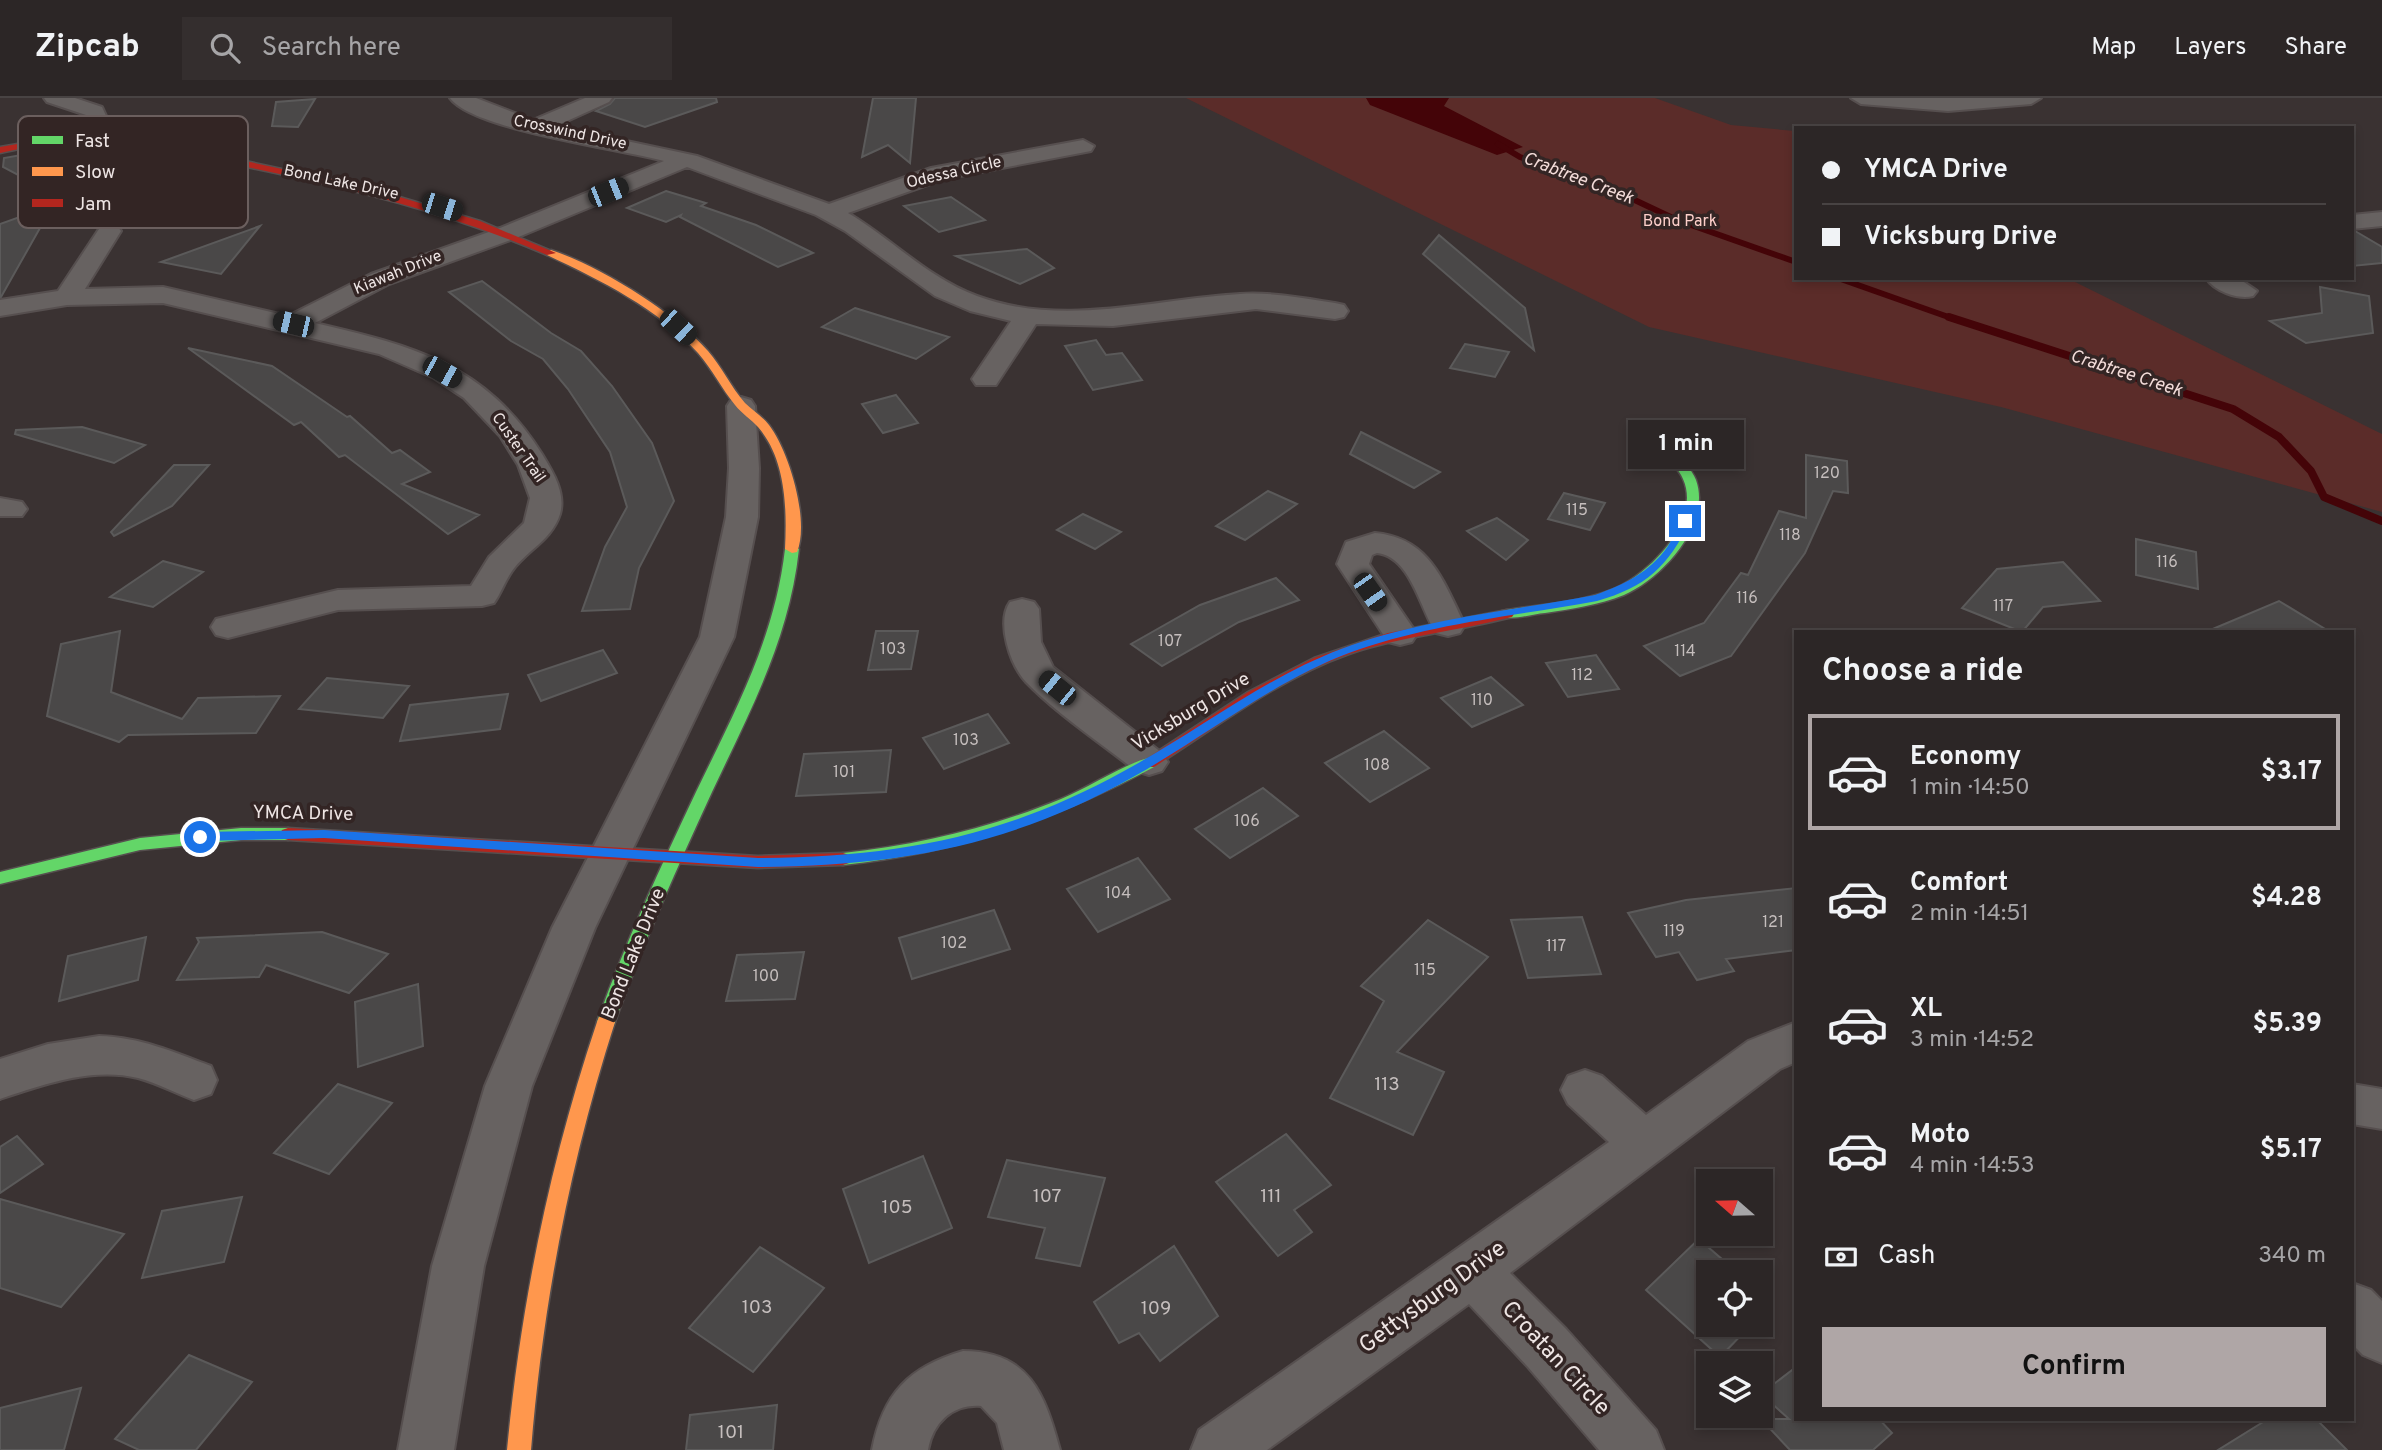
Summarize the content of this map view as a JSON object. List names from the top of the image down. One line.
{"streets":{"street":["Crosswind Drive","Odessa Circle","Bond Lake Drive","Kiawah Drive","Custer Trail","Vicksburg Drive","YMCA Drive","Gettysburg Drive","Croatan Circle"]},"crossings":[["Crosswind Drive","Odessa Circle"],["Crosswind Drive","Kiawah Drive"],["Bond Lake Drive","Kiawah Drive"],["Bond Lake Drive","Vicksburg Drive"],["Kiawah Drive","Custer Trail"],["Vicksburg Drive","YMCA Drive"],["Gettysburg Drive","Croatan Circle"]],"water":["Crabtree Creek"],"parks":["Bond Park"],"house_numbers":["120","115","118","116","116","117","107","103","114","112","110","103","108","101","106","104","121","119","102","117","115","100","113","107","111","105","103","109","101"],"legend":["Fast","Slow","Jam"],"north":"left","page":{"header":"Zipcab","search":"Search here","nav":["Map","Layers","Share"],"banner":["YMCA Drive","Vicksburg Drive"],"bubble":"1 min","heading":"Choose a ride","list":[{"name":"Economy","note":"1 min · 14:50","value":"$3.17"},{"name":"Comfort","note":"2 min · 14:51","value":"$4.28"},{"name":"XL","note":"3 min · 14:52","value":"$5.39"},{"name":"Moto","note":"4 min · 14:53","value":"$5.17"}],"pay":["Cash","340 m"],"buttons":"Confirm"}}
